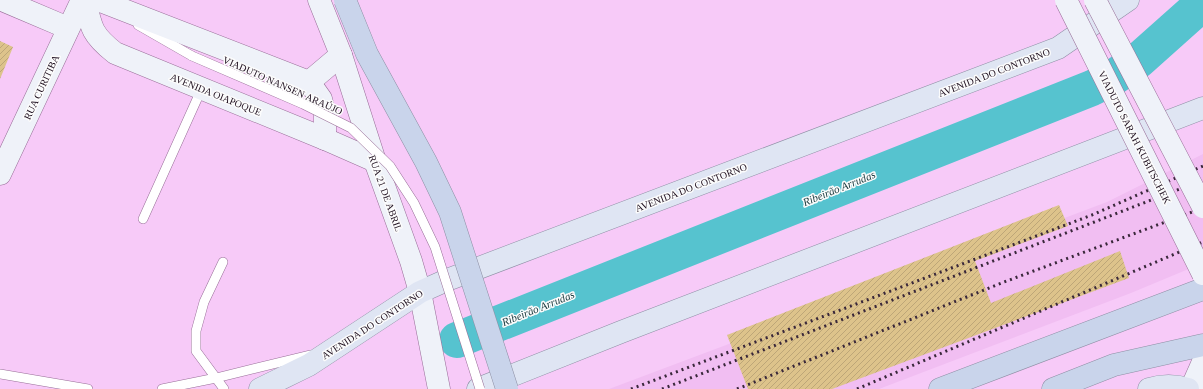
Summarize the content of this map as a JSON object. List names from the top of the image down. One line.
{"streets":{"main road":["AVENIDA DO CONTORNO"],"street":["RUA CURITIBA","AVENIDA OIAPOQUE","VIADUTO SARAH KUBITSCHEK","RUA 21 DE ABRIL"],"lane":["VIADUTO NANSEN ARAÚJO"]},"crossings":[["AVENIDA DO CONTORNO","RUA 21 DE ABRIL"],["AVENIDA OIAPOQUE","RUA 21 DE ABRIL"]],"water":["Ribeirão Arrudas"]}
